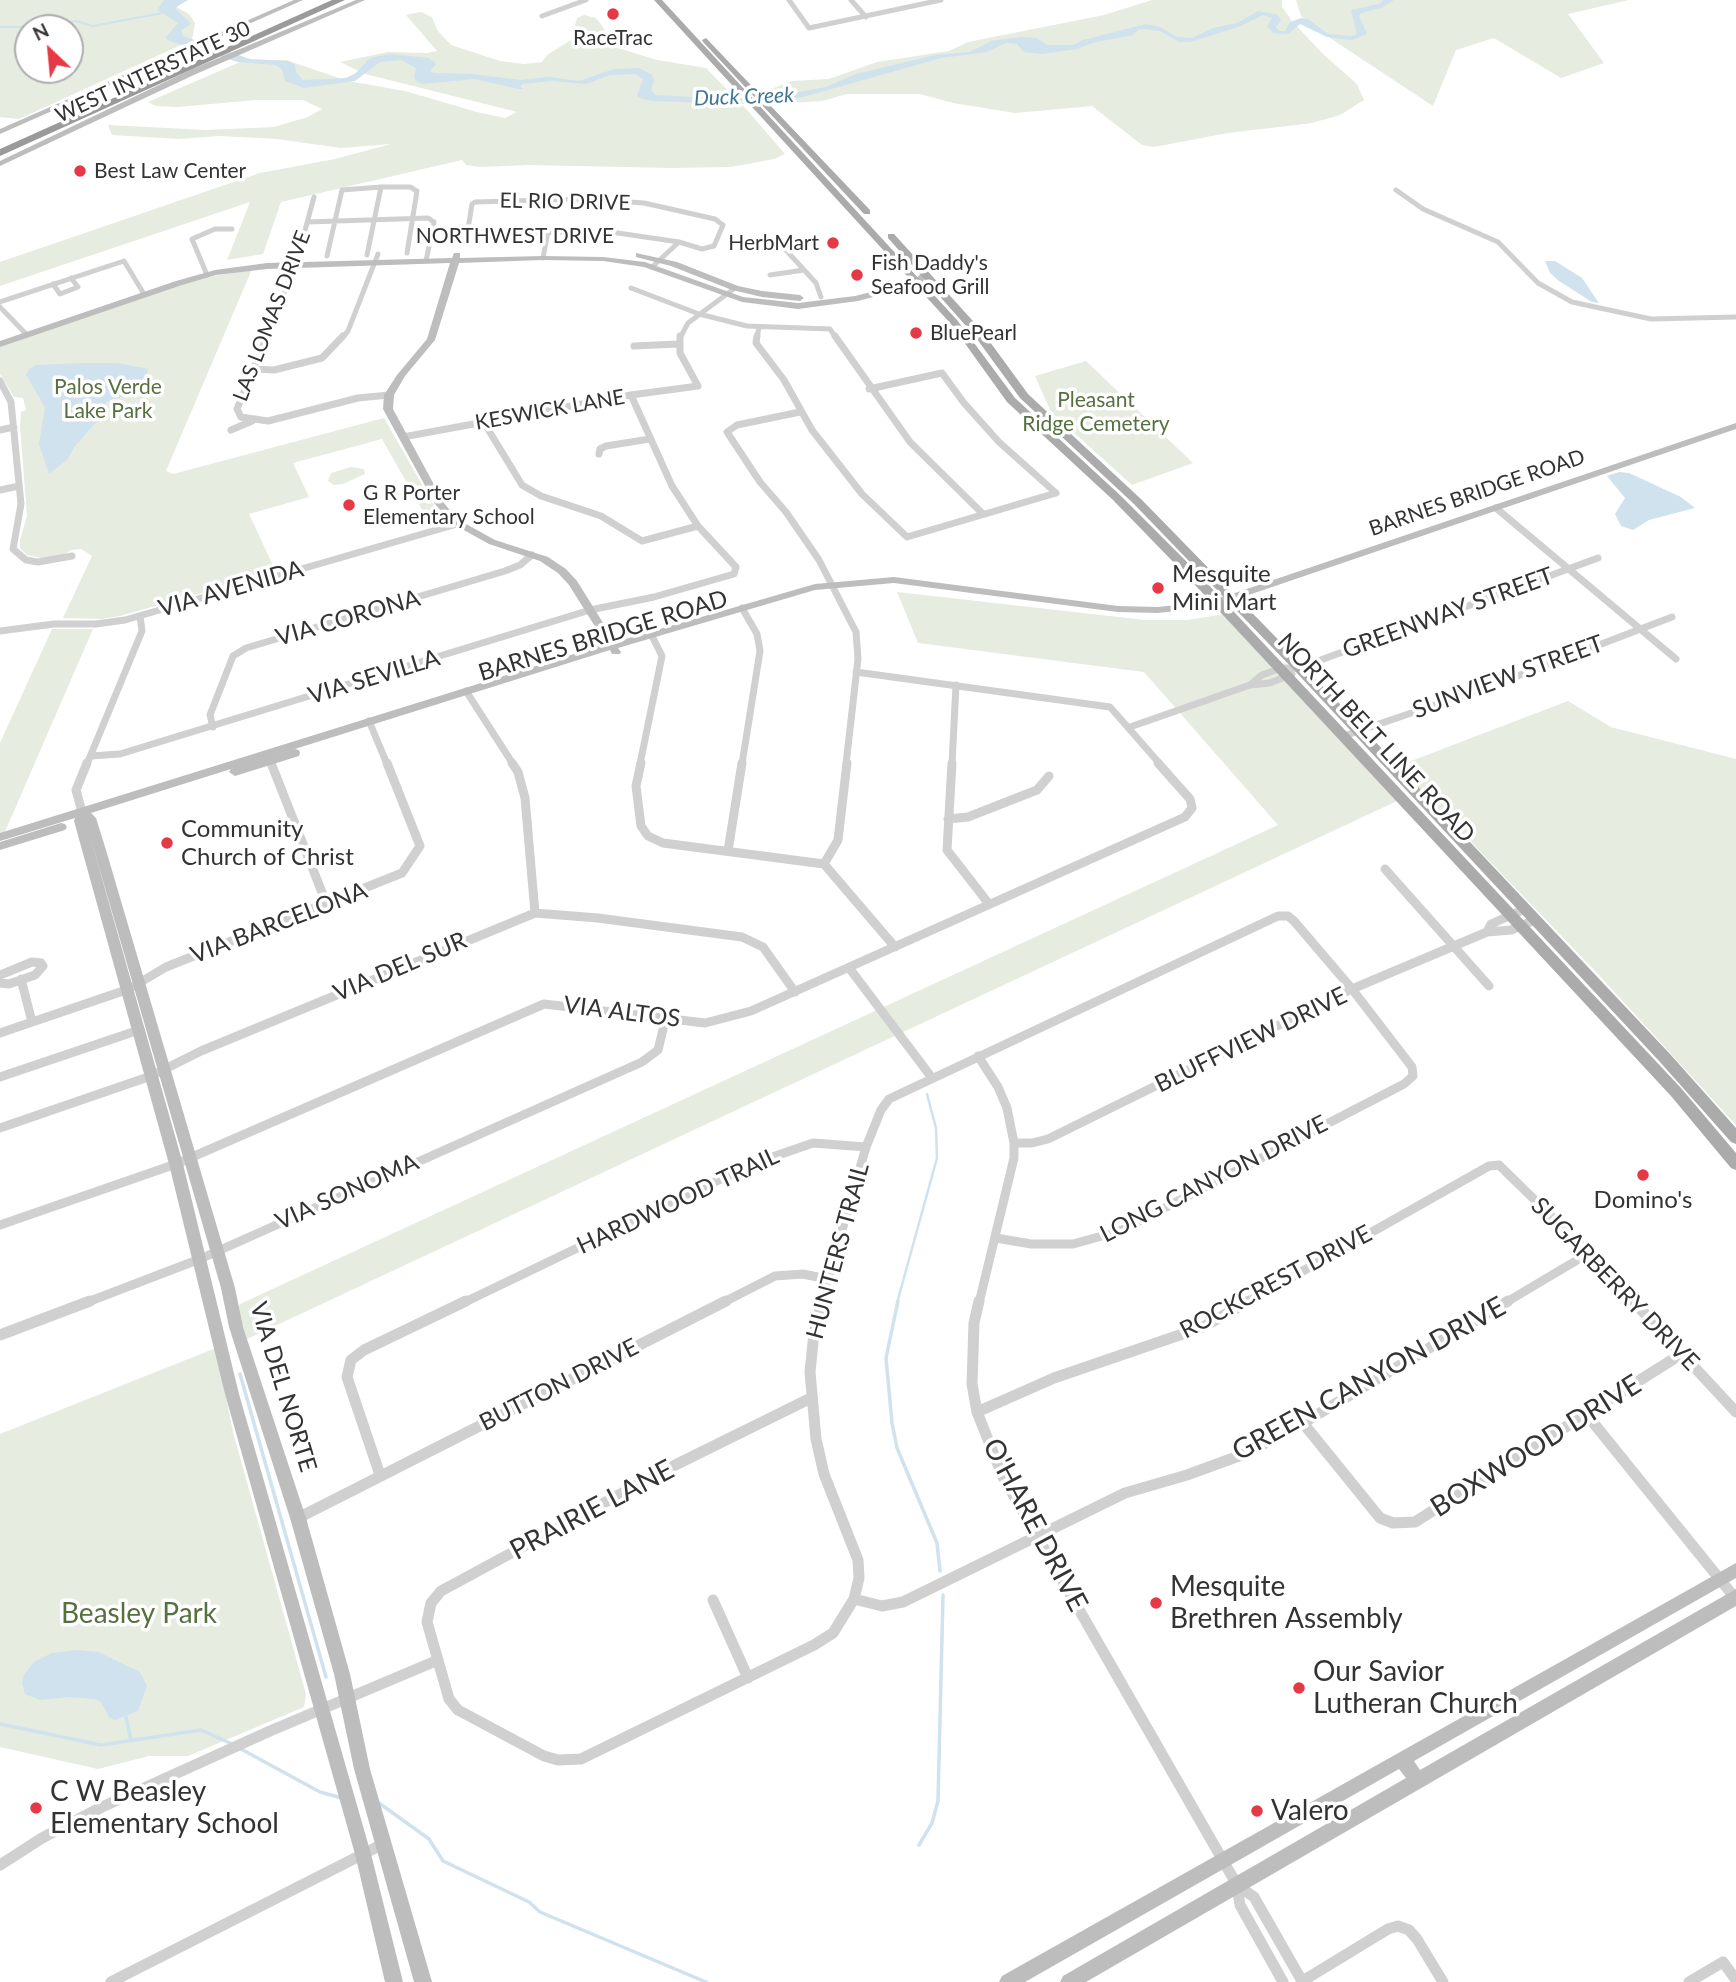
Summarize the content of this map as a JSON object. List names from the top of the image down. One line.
{"streets":{"main road":["WEST INTERSTATE 30","NORTHWEST DRIVE","BARNES BRIDGE ROAD","NORTH BELT LINE ROAD","VIA DEL NORTE"],"street":["EL RIO DRIVE","LAS LOMAS DRIVE","KESWICK LANE","VIA AVENIDA","GREENWAY STREET","VIA CORONA","VIA SEVILLA","SUNVIEW STREET","VIA BARCELONA","VIA DEL SUR","VIA ALTOS","BLUFFVIEW DRIVE","LONG CANYON DRIVE","VIA SONOMA","HARDWOOD TRAIL","HUNTERS TRAIL","ROCKCREST DRIVE","SUGARBERRY DRIVE","GREEN CANYON DRIVE","BUTTON DRIVE","BOXWOOD DRIVE","PRAIRIE LANE","O'HARE DRIVE"]},"crossings":[["NORTHWEST DRIVE","LAS LOMAS DRIVE"],["NORTHWEST DRIVE","NORTH BELT LINE ROAD"],["BARNES BRIDGE ROAD","NORTH BELT LINE ROAD"],["BARNES BRIDGE ROAD","VIA BARCELONA"],["BARNES BRIDGE ROAD","VIA DEL NORTE"],["VIA AVENIDA","VIA DEL NORTE"],["GREENWAY STREET","NORTH BELT LINE ROAD"],["GREENWAY STREET","VIA ALTOS"],["VIA CORONA","VIA SEVILLA"],["VIA SEVILLA","VIA DEL NORTE"],["SUNVIEW STREET","NORTH BELT LINE ROAD"],["NORTH BELT LINE ROAD","BLUFFVIEW DRIVE"],["VIA BARCELONA","VIA DEL NORTE"],["VIA DEL SUR","VIA ALTOS"],["VIA DEL SUR","VIA DEL NORTE"],["VIA ALTOS","VIA SONOMA"],["VIA ALTOS","VIA DEL NORTE"],["BLUFFVIEW DRIVE","LONG CANYON DRIVE"],["BLUFFVIEW DRIVE","O'HARE DRIVE"],["LONG CANYON DRIVE","O'HARE DRIVE"],["VIA SONOMA","VIA DEL NORTE"],["HARDWOOD TRAIL","HUNTERS TRAIL"],["HARDWOOD TRAIL","BUTTON DRIVE"],["HUNTERS TRAIL","GREEN CANYON DRIVE"],["HUNTERS TRAIL","BUTTON DRIVE"],["HUNTERS TRAIL","PRAIRIE LANE"],["ROCKCREST DRIVE","SUGARBERRY DRIVE"],["ROCKCREST DRIVE","O'HARE DRIVE"],["SUGARBERRY DRIVE","GREEN CANYON DRIVE"],["SUGARBERRY DRIVE","BOXWOOD DRIVE"],["GREEN CANYON DRIVE","BOXWOOD DRIVE"],["GREEN CANYON DRIVE","O'HARE DRIVE"],["BUTTON DRIVE","VIA DEL NORTE"]],"water":["Duck Creek"],"parks":["Palos Verde Lake Park","Pleasant Ridge Cemetery","Beasley Park"],"places":["RaceTrac","Best Law Center","HerbMart","Fish Daddy's Seafood Grill","BluePearl","G R Porter Elementary School","Mesquite Mini Mart","Community Church of Christ","Domino's","Mesquite Brethren Assembly","Our Savior Lutheran Church","C W Beasley Elementary School","Valero"],"north":"top left"}
